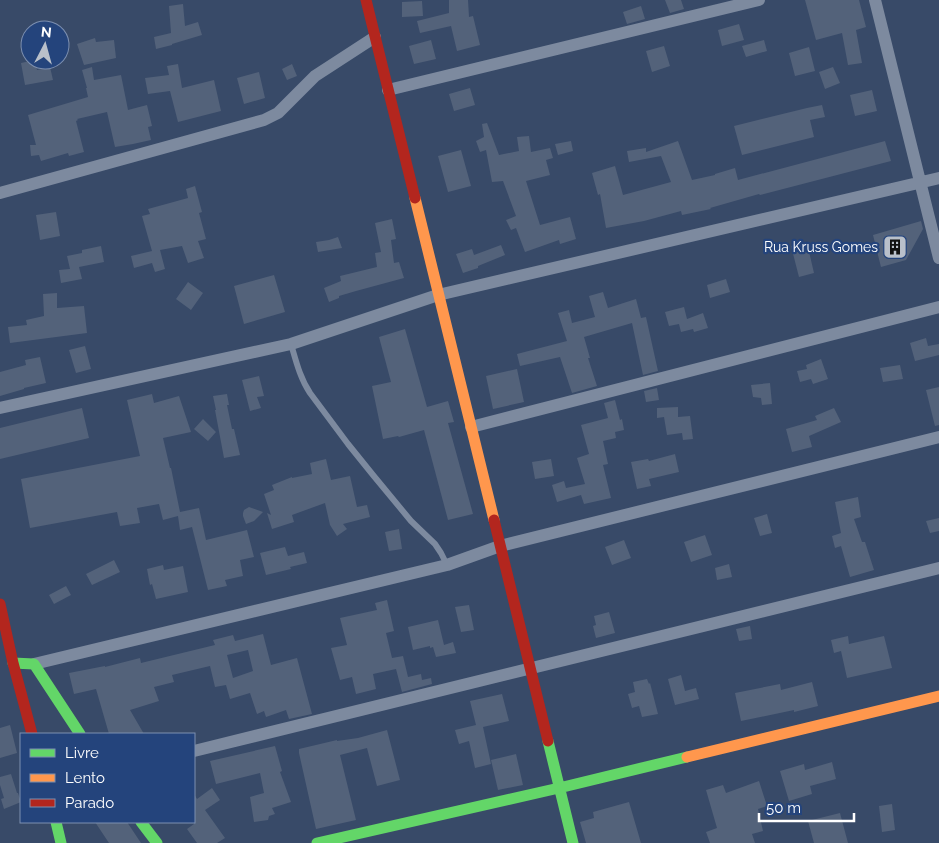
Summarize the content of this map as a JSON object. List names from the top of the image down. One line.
{"places":{"building":["Rua Kruss Gomes"]},"legend":["Livre","Lento","Parado"],"scale_bar":"50 m","north":"top"}
